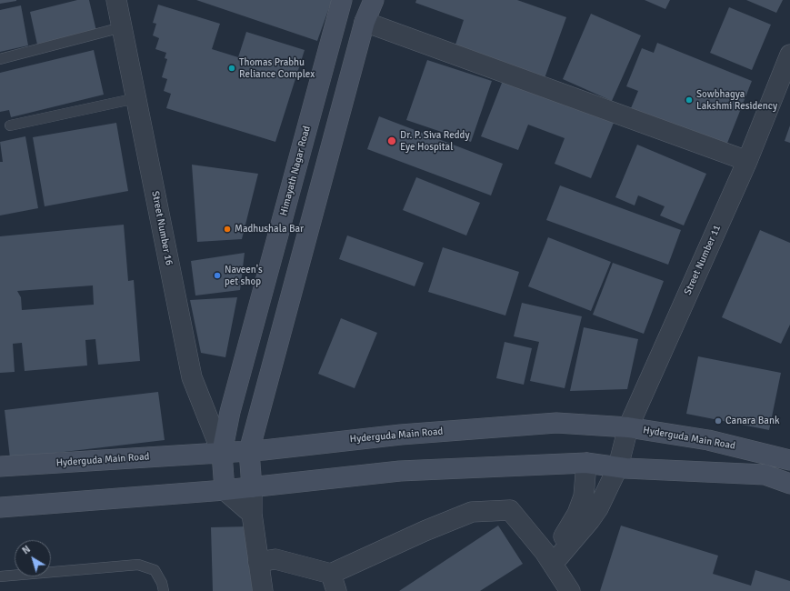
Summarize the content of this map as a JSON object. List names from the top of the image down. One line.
{"streets":{"main road":["Himayath Nagar Road","Hyderguda Main Road"],"street":["Street Number 16","Street Number 11"]},"crossings":[["Himayath Nagar Road","Street Number 16"],["Himayath Nagar Road","Hyderguda Main Road"],["Street Number 16","Hyderguda Main Road"],["Street Number 11","Hyderguda Main Road"]],"places":["Thomas Prabhu Reliance Complex","Sowbhagya Lakshmi Residency","Dr. P. Siva Reddy Eye Hospital","Madhushala Bar","Naveen's pet shop","Canara Bank"],"north":"top left"}
